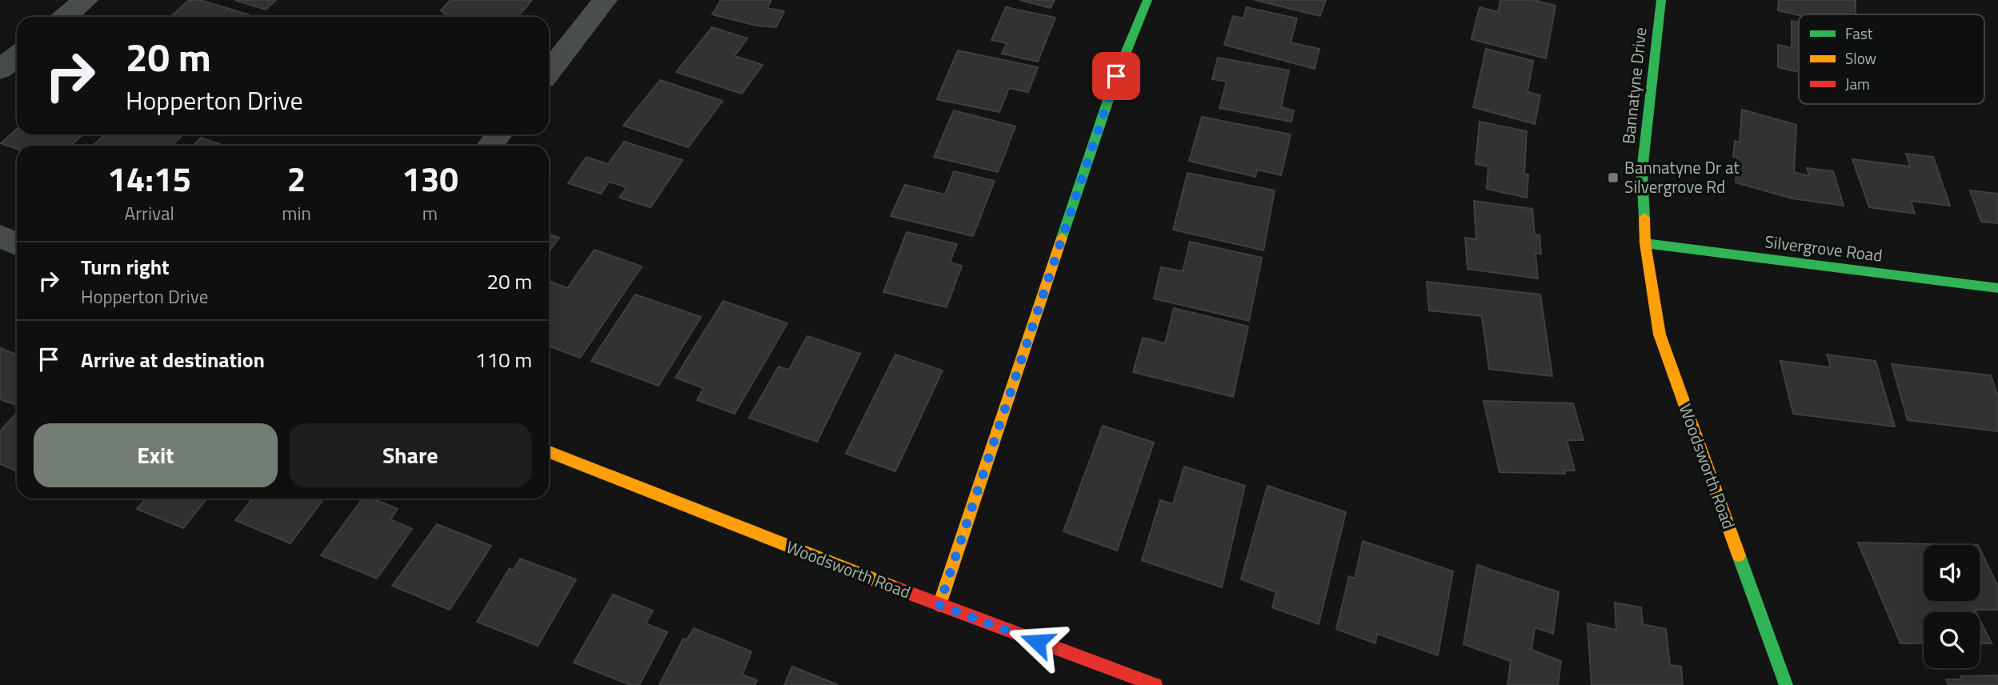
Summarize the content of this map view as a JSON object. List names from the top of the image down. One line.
{"streets":{"street":["Bannatyne Drive","Silvergrove Road","Woodsworth Road"]},"crossings":[["Bannatyne Drive","Silvergrove Road"],["Bannatyne Drive","Woodsworth Road"],["Silvergrove Road","Woodsworth Road"]],"places":{"transit":["Bannatyne Dr at Silvergrove Rd"]},"legend":["Fast","Slow","Jam"],"page":{"turn":["20 m","Hopperton Drive"],"eta":["14:15","Arrival","2","min","130","m"],"list":[{"name":"Turn right","note":"Hopperton Drive","value":"20 m"},{"name":"Arrive at destination","value":"110 m"}],"buttons":["Exit","Share"]}}
